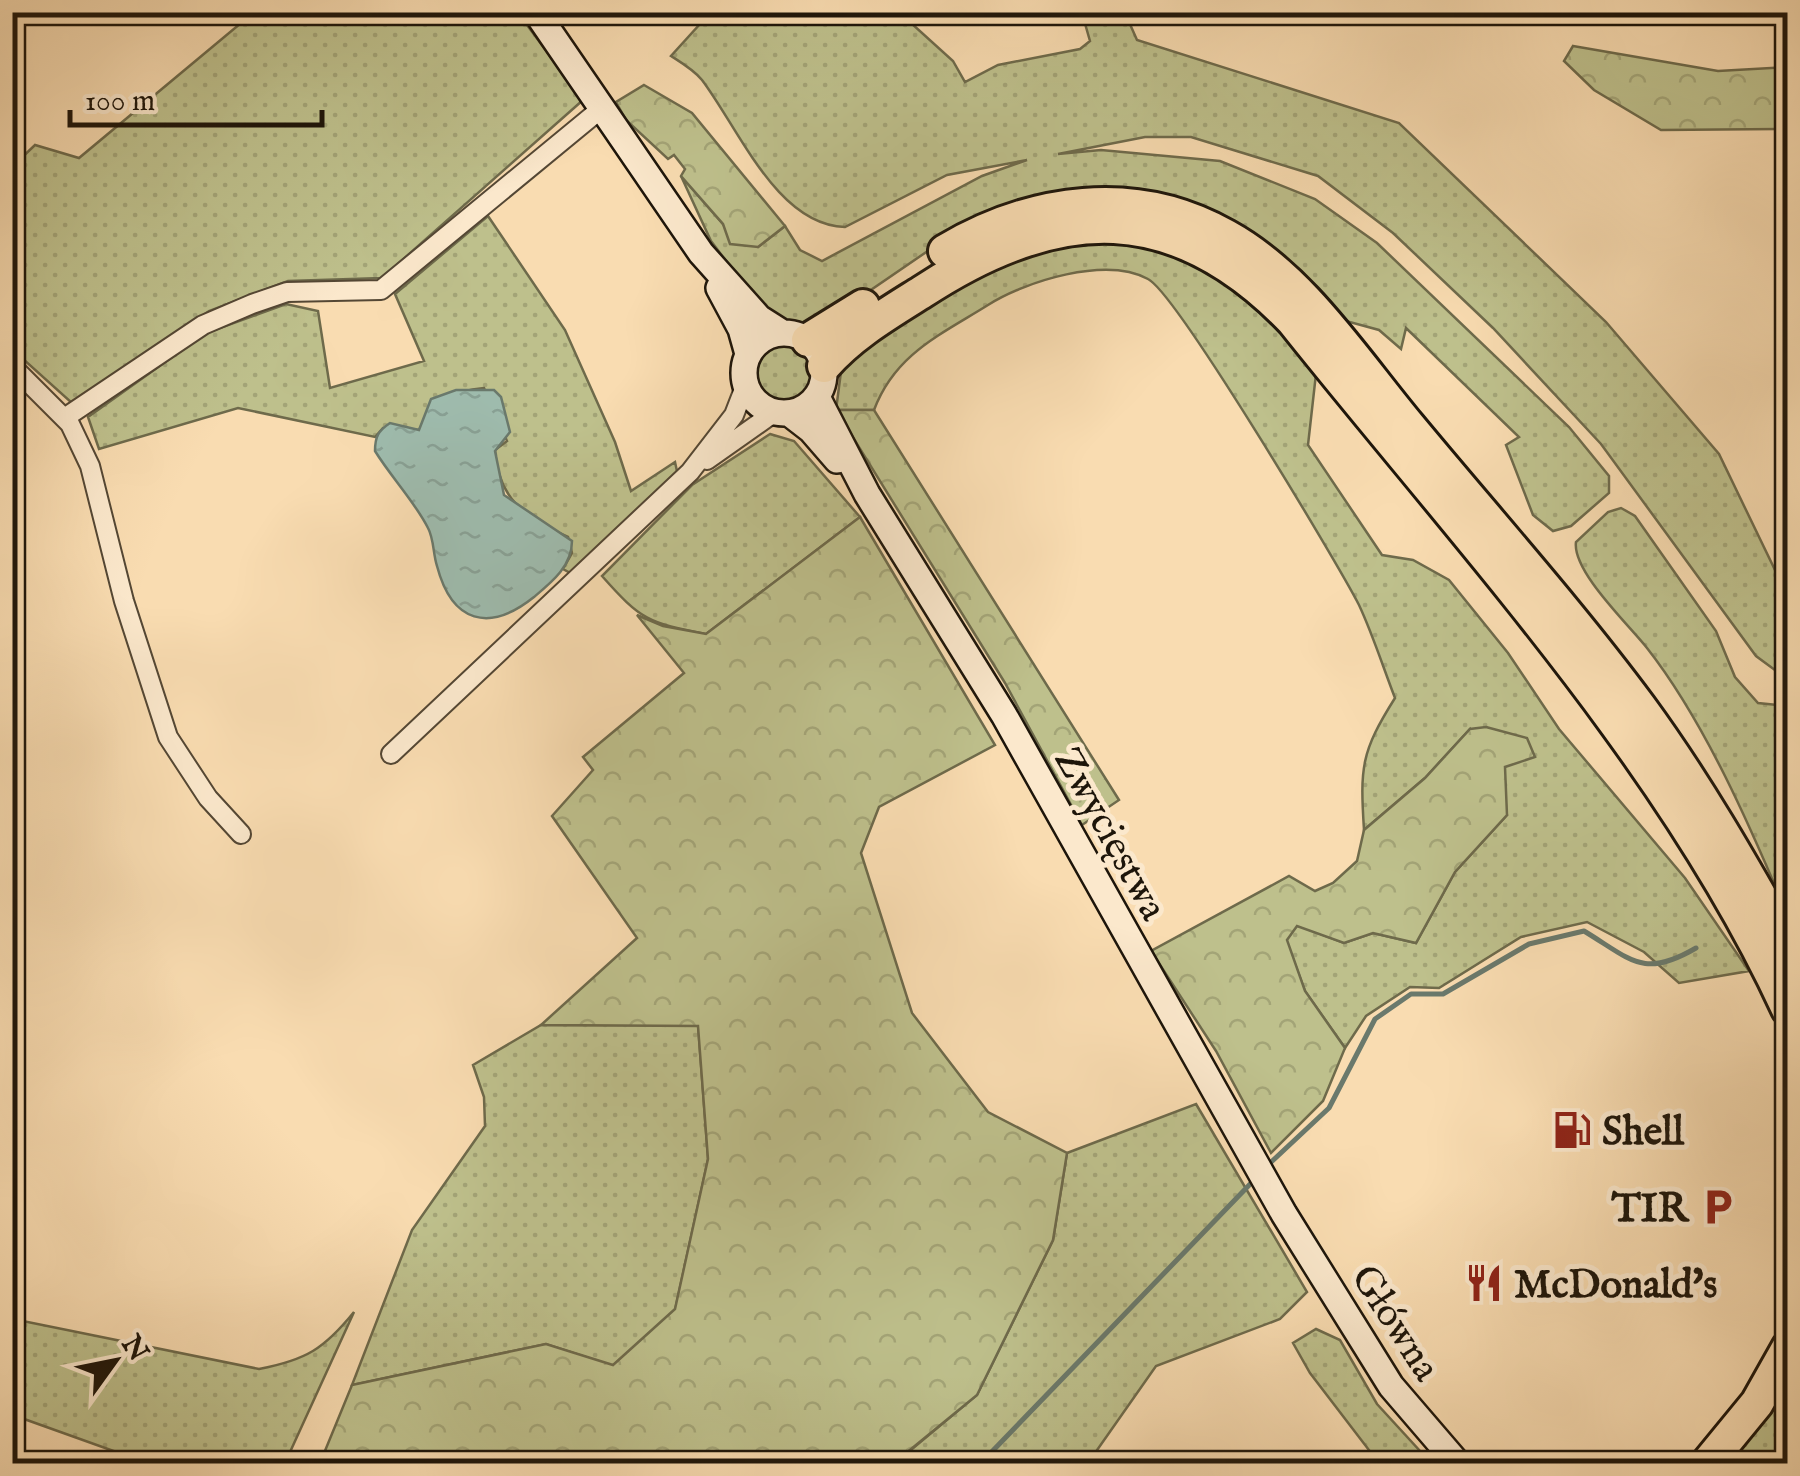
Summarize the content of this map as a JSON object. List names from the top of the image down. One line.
{"streets":{"main road":["Zwycięstwa","Główna"]},"crossings":[["Zwycięstwa","Główna"]],"places":{"fuel station":["Shell"],"parking":["TIR"],"restaurant":["McDonald's"]},"scale_bar":"100 m","north":"top right"}
